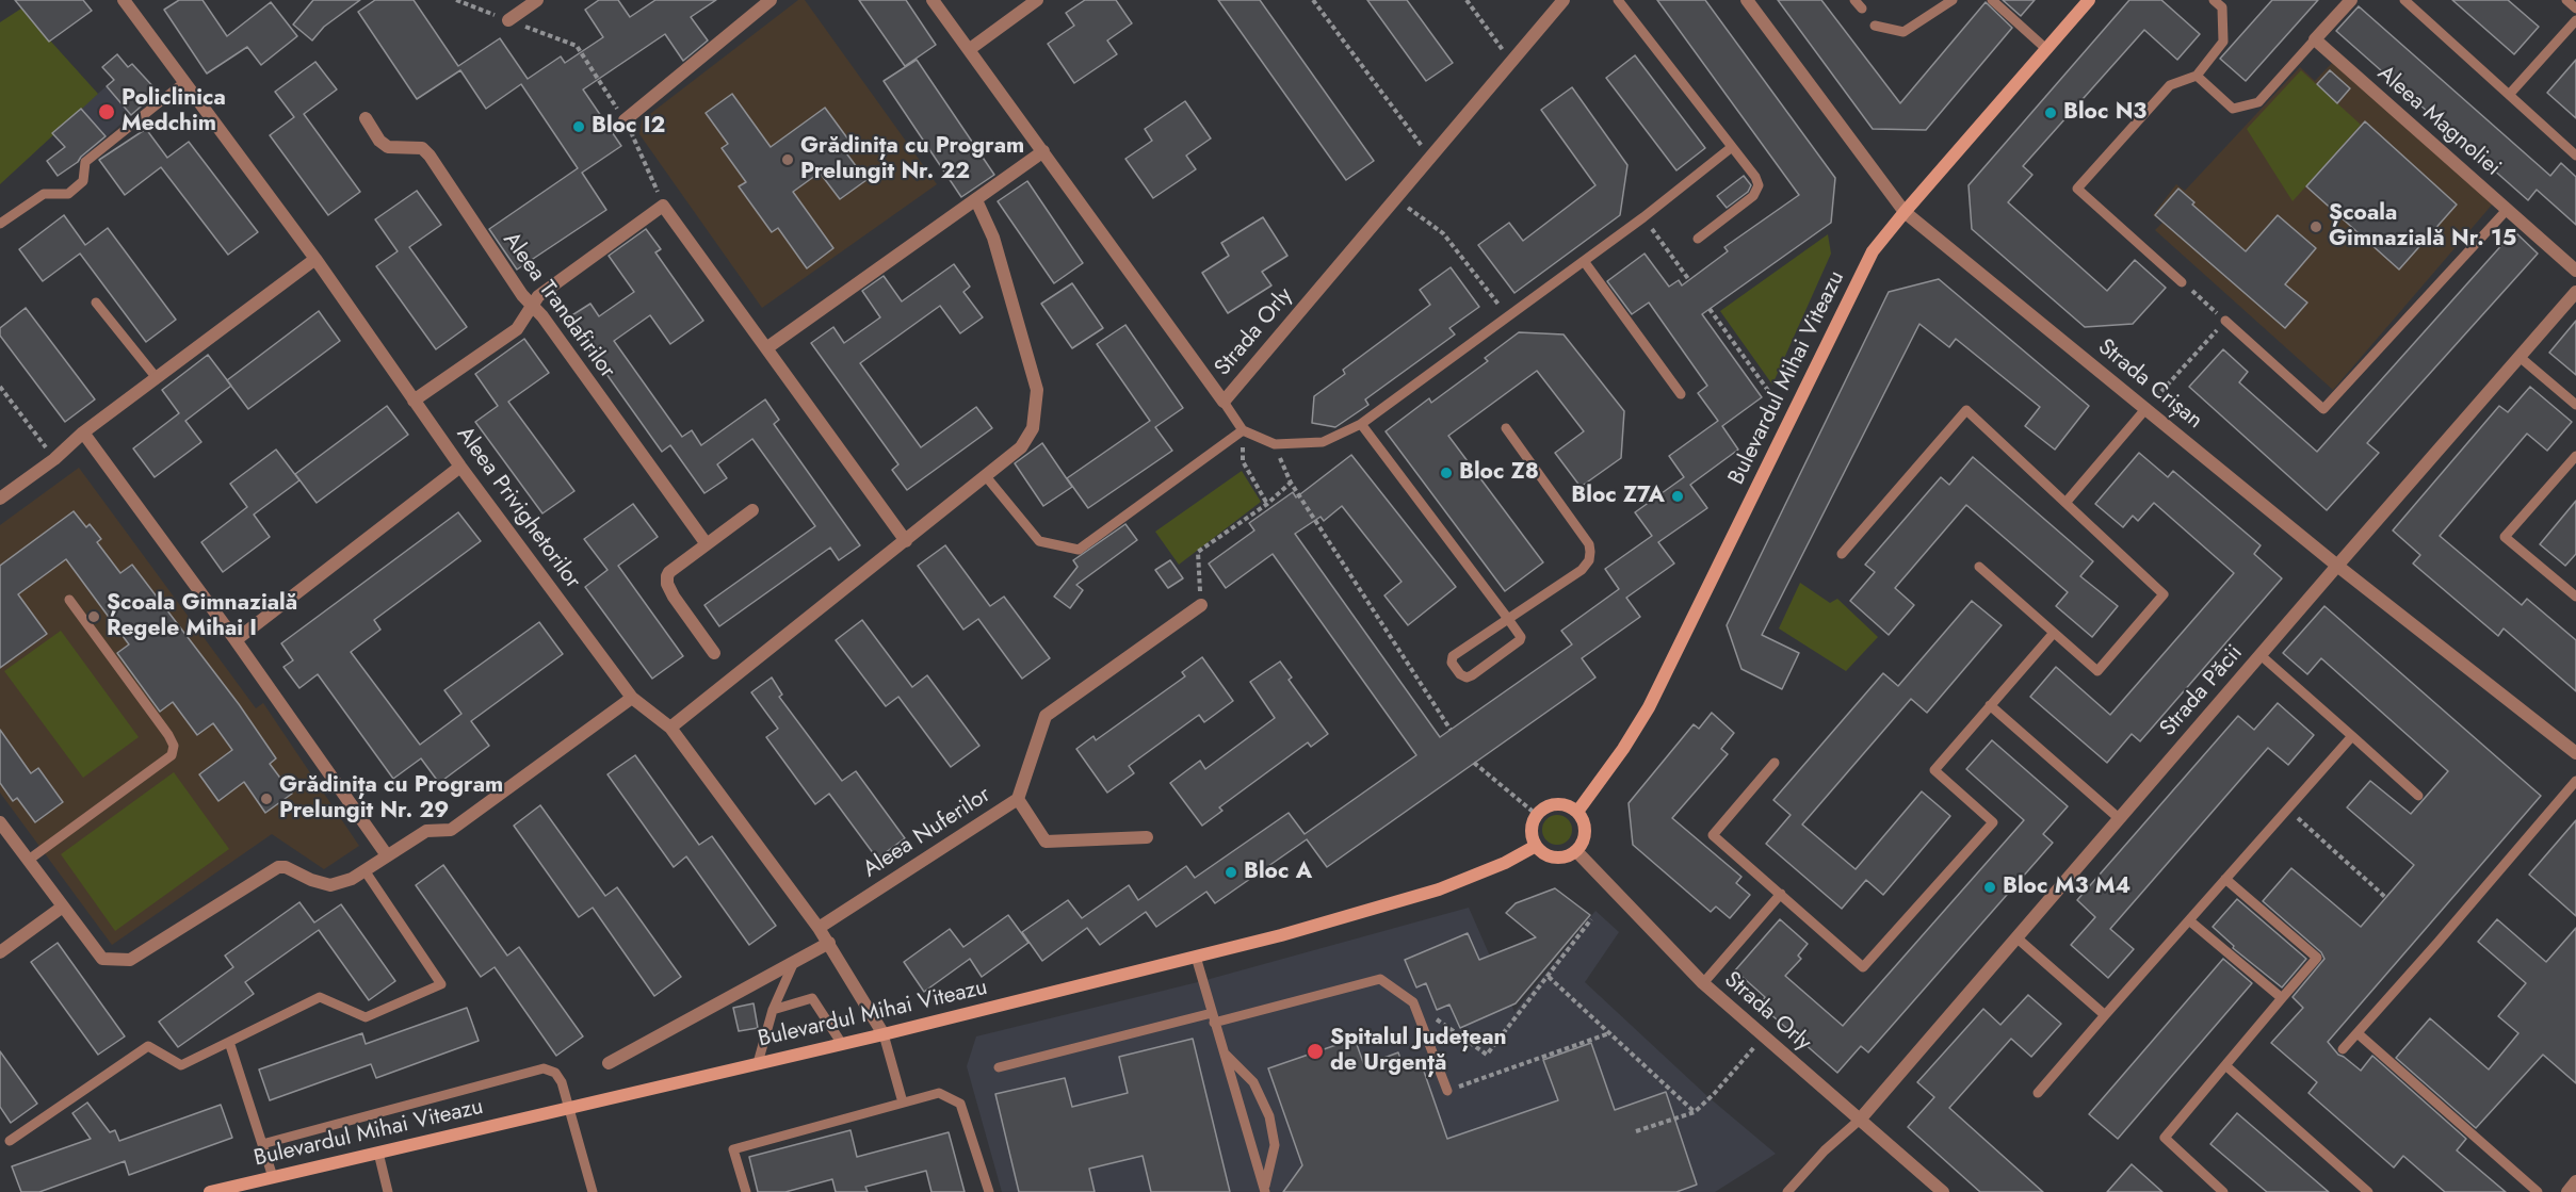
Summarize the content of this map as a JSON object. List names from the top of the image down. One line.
{"streets":{"main road":["Bulevardul Mihai Viteazu"],"street":["Aleea Magnoliei","Aleea Trandafirilor","Strada Orly","Strada Crișan","Aleea Privighetorilor","Strada Păcii","Aleea Nuferilor"]},"crossings":[["Strada Orly","Bulevardul Mihai Viteazu"],["Strada Orly","Strada Păcii"],["Bulevardul Mihai Viteazu","Strada Crișan"],["Bulevardul Mihai Viteazu","Aleea Privighetorilor"],["Strada Crișan","Strada Păcii"],["Aleea Privighetorilor","Aleea Nuferilor"]],"places":["Policlinica Medchim","Bloc N3","Bloc I2","Grădinița cu Program Prelungit Nr. 22","Școala Gimnazială Nr. 15","Bloc Z8","Bloc Z7A","Școala Gimnazială Regele Mihai I","Grădinița cu Program Prelungit Nr. 29","Bloc A","Bloc M3 M4","Spitalul Județean de Urgență"]}
